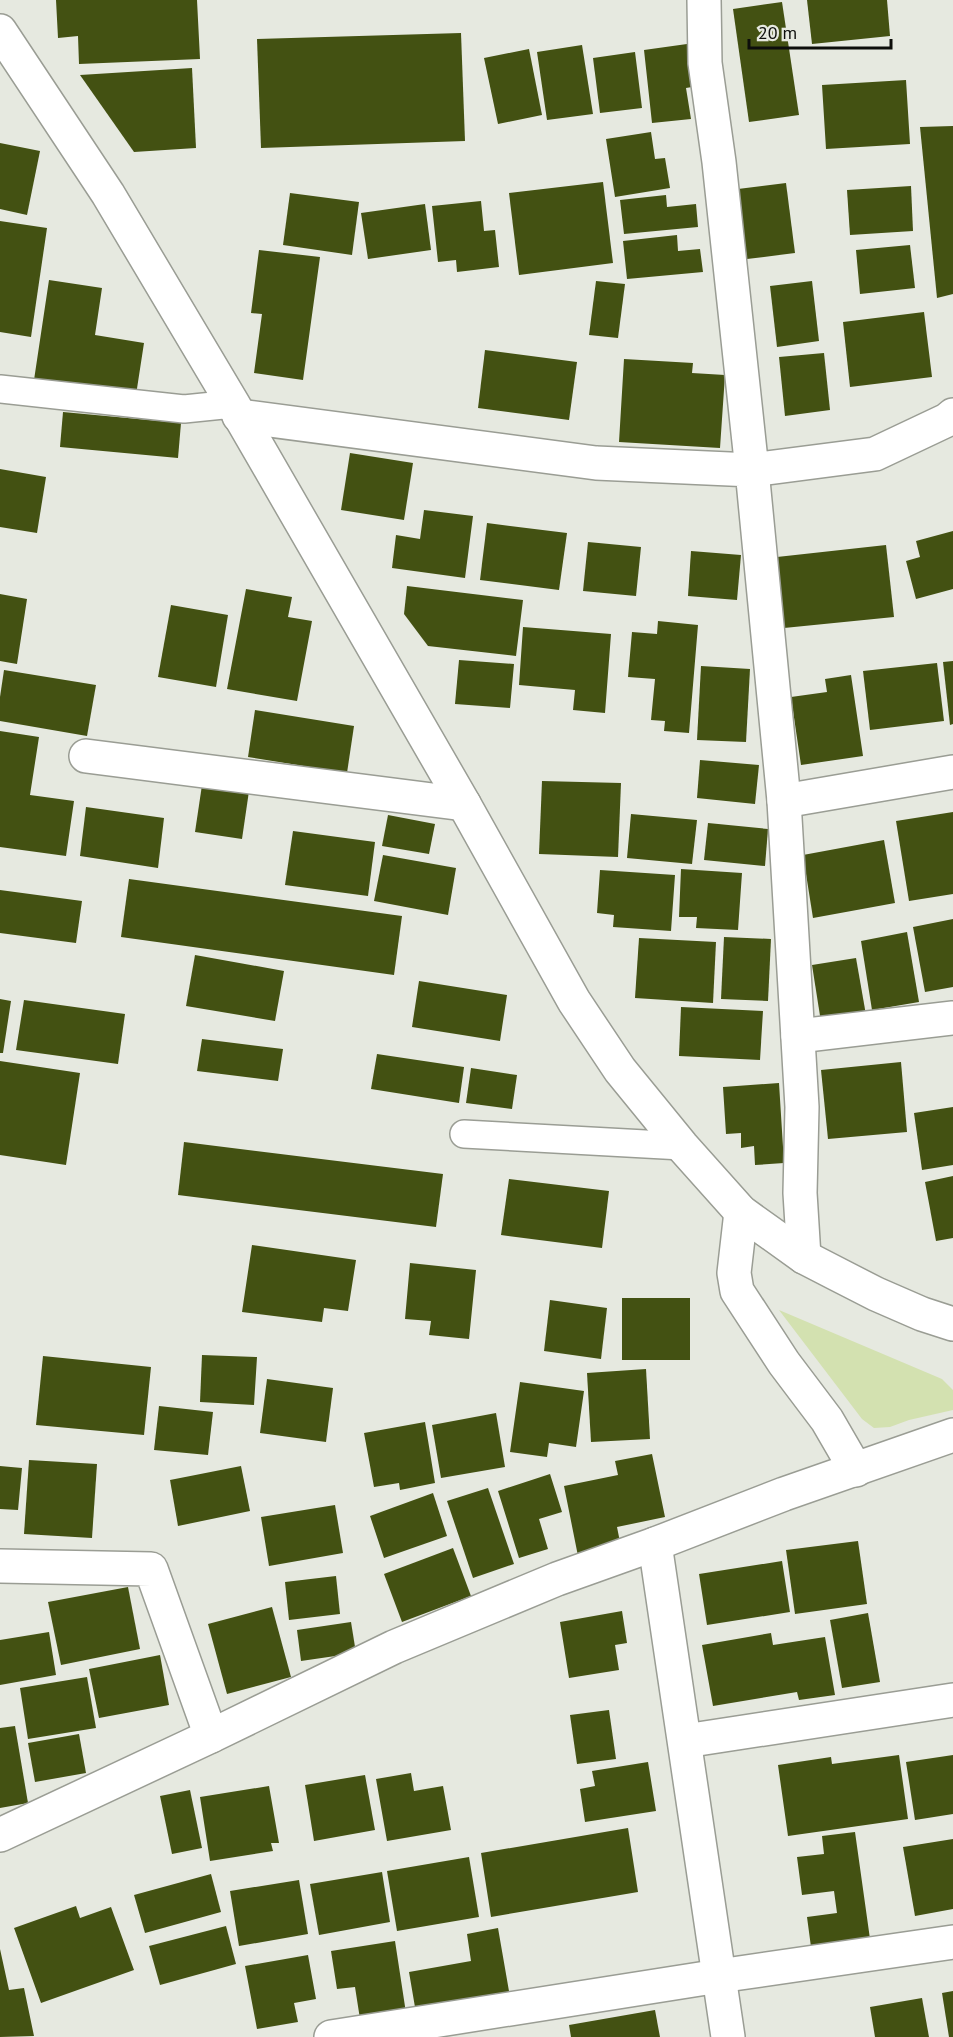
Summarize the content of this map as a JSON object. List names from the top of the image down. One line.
{"scale_bar":"20 m"}
